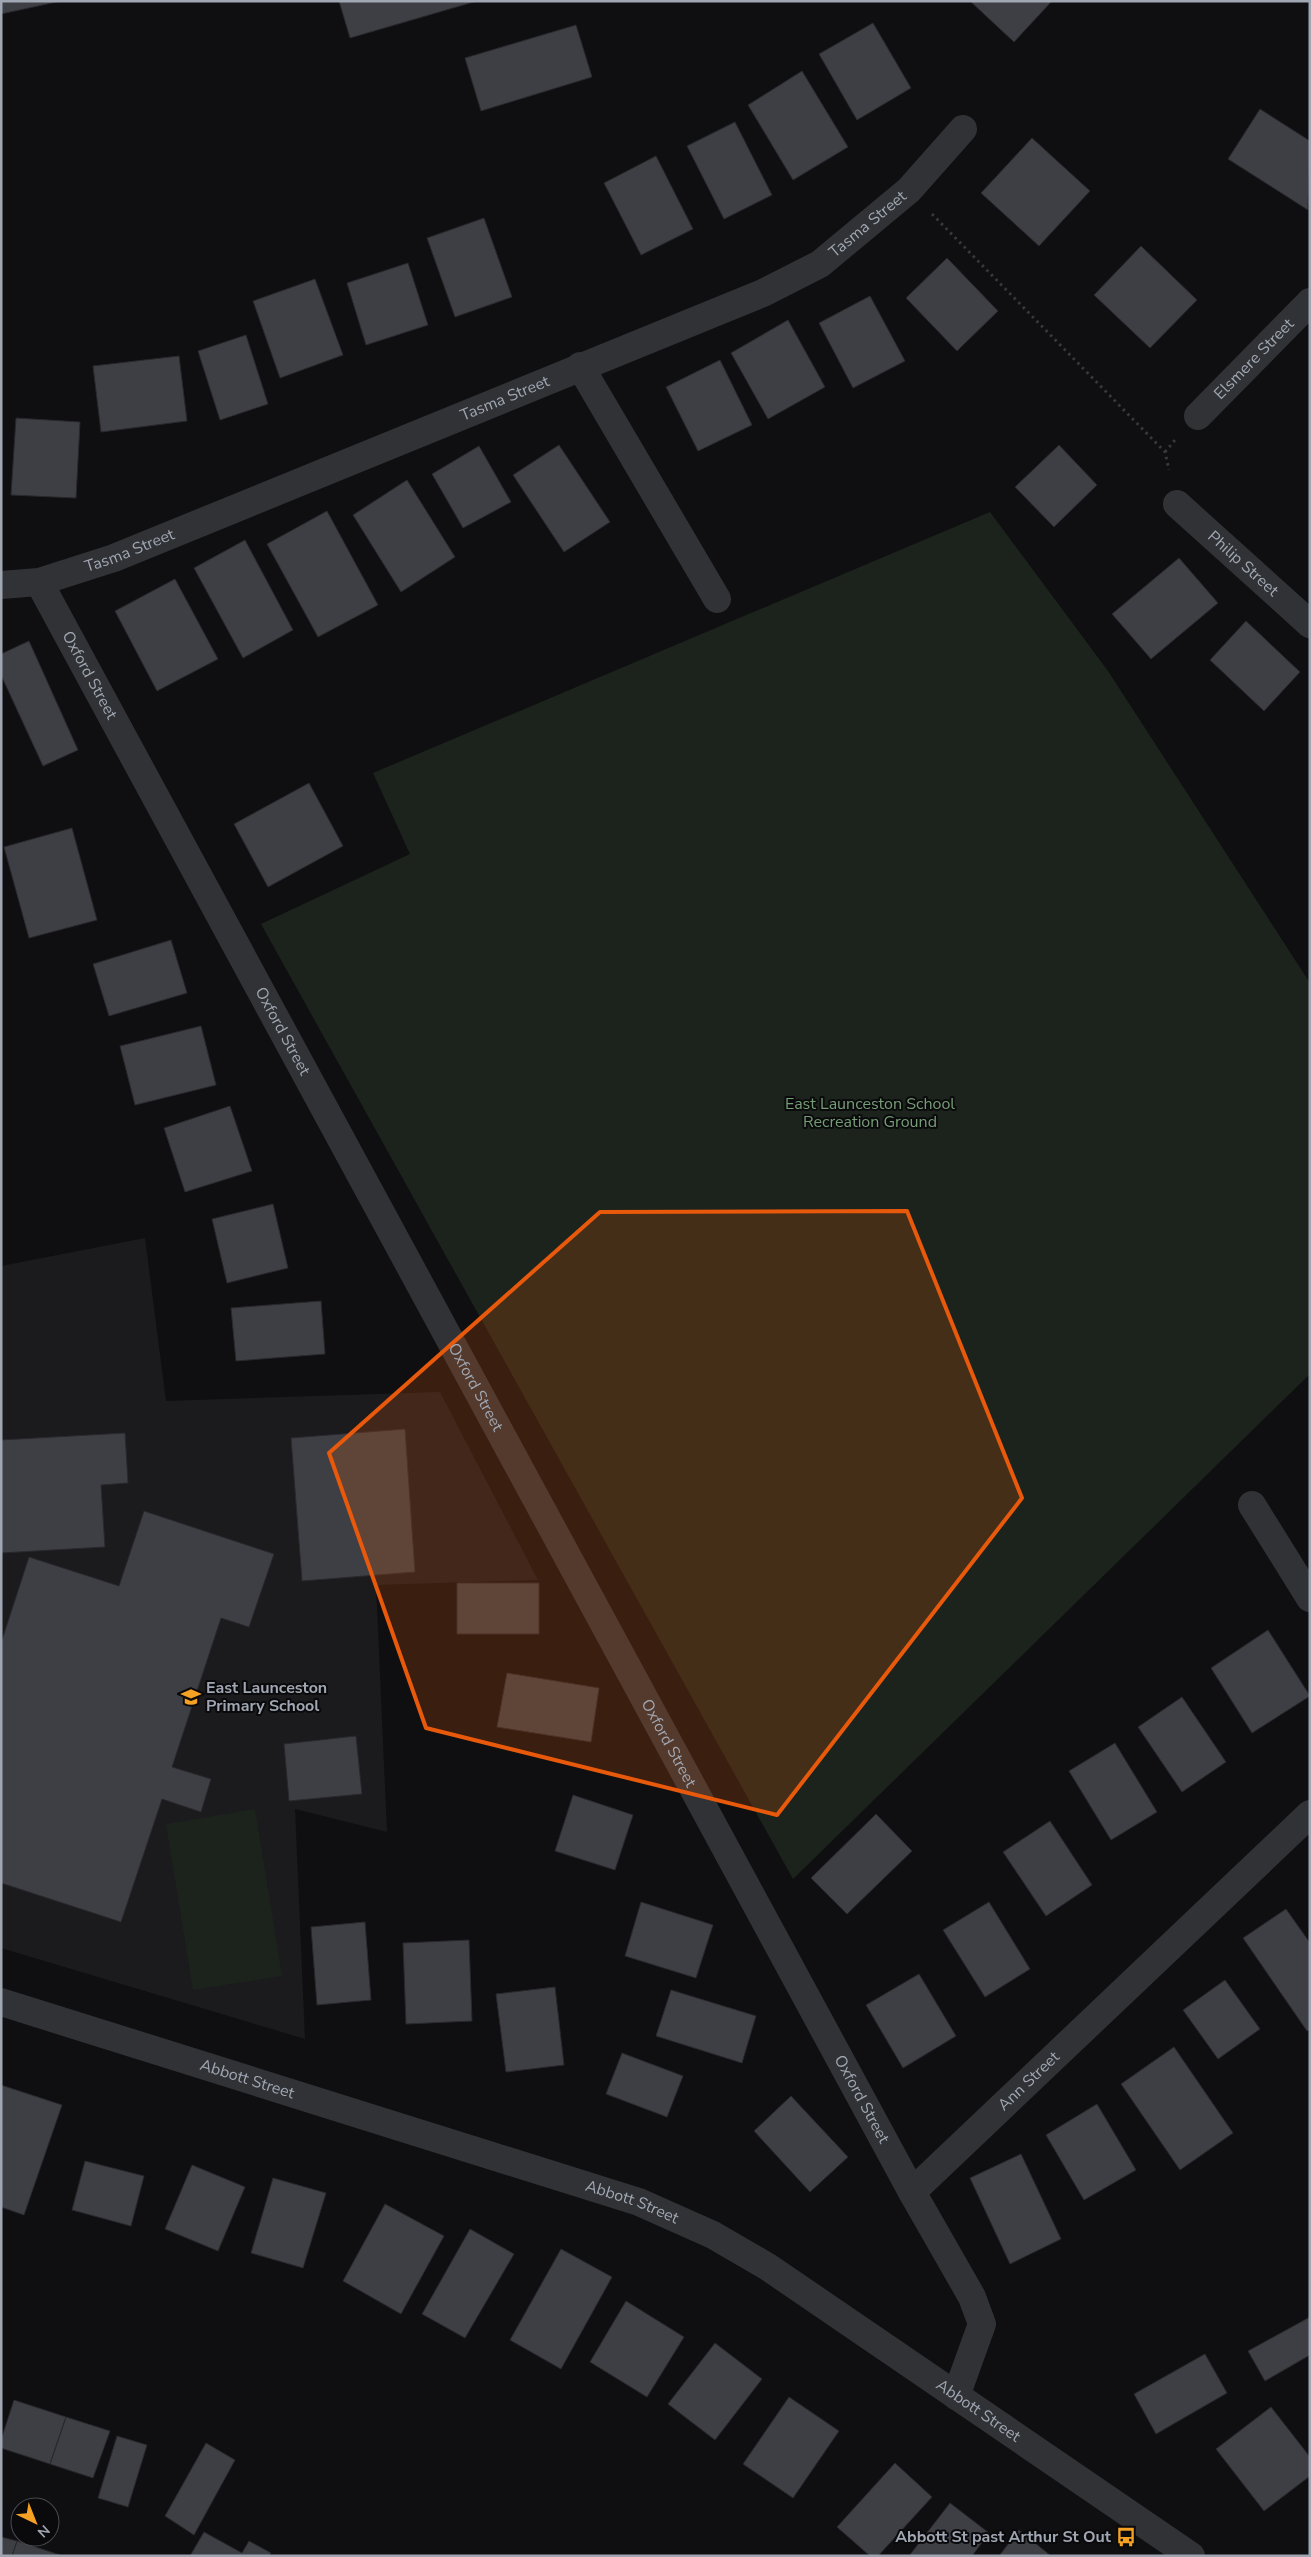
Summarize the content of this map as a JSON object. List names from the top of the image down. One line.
{"streets":{"street":["Tasma Street","Elsmere Street","Philip Street","Oxford Street","Abbott Street","Ann Street"]},"crossings":[["Tasma Street","Oxford Street"],["Oxford Street","Ann Street"]],"parks":["East Launceston School Recreation Ground"],"places":{"school or university":["East Launceston Primary School"],"bus stop":["Abbott St past Arthur St Out"]},"north":"bottom right"}
